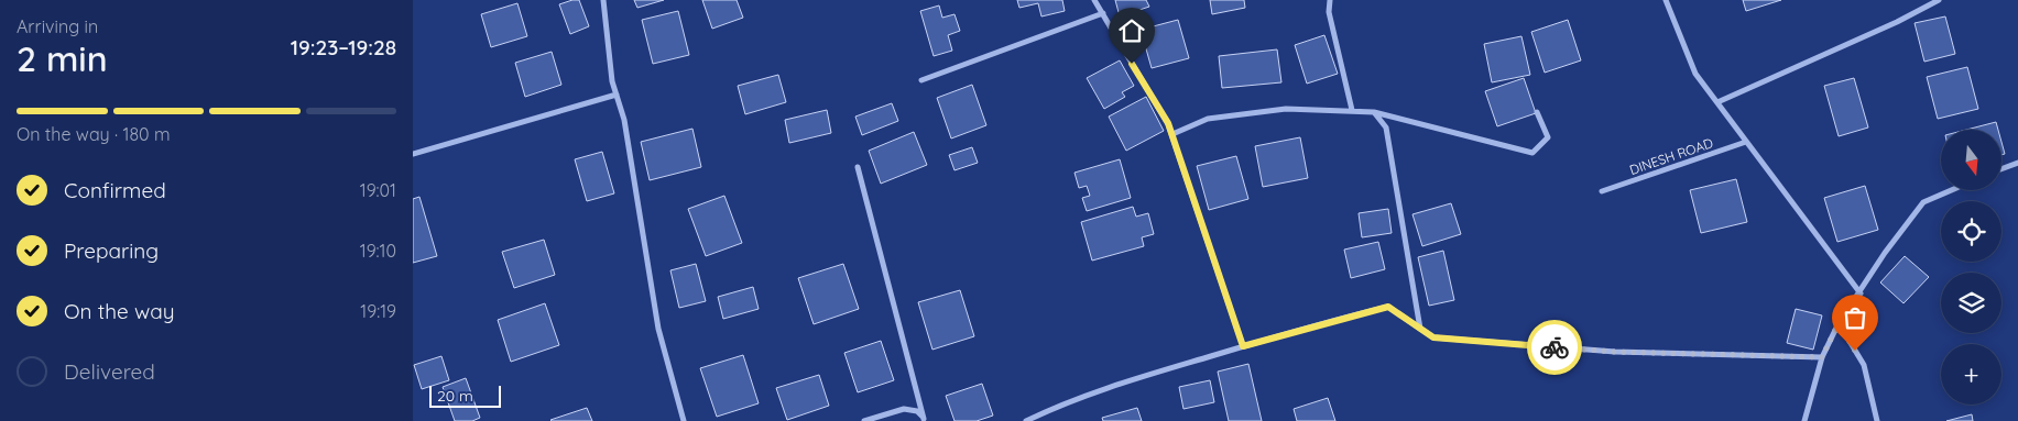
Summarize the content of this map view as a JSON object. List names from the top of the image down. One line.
{"streets":{"street":["DINESH ROAD"]},"scale_bar":"20 m","north":"bottom","page":{"heading":["2 min","Arriving in","19:23–19:28"],"bar":"On the way · 180 m","map_buttons":"+","list":[["Confirmed","19:01"],["Preparing","19:10"],["On the way","19:19"],"Delivered"],"scale":"20 m"}}
